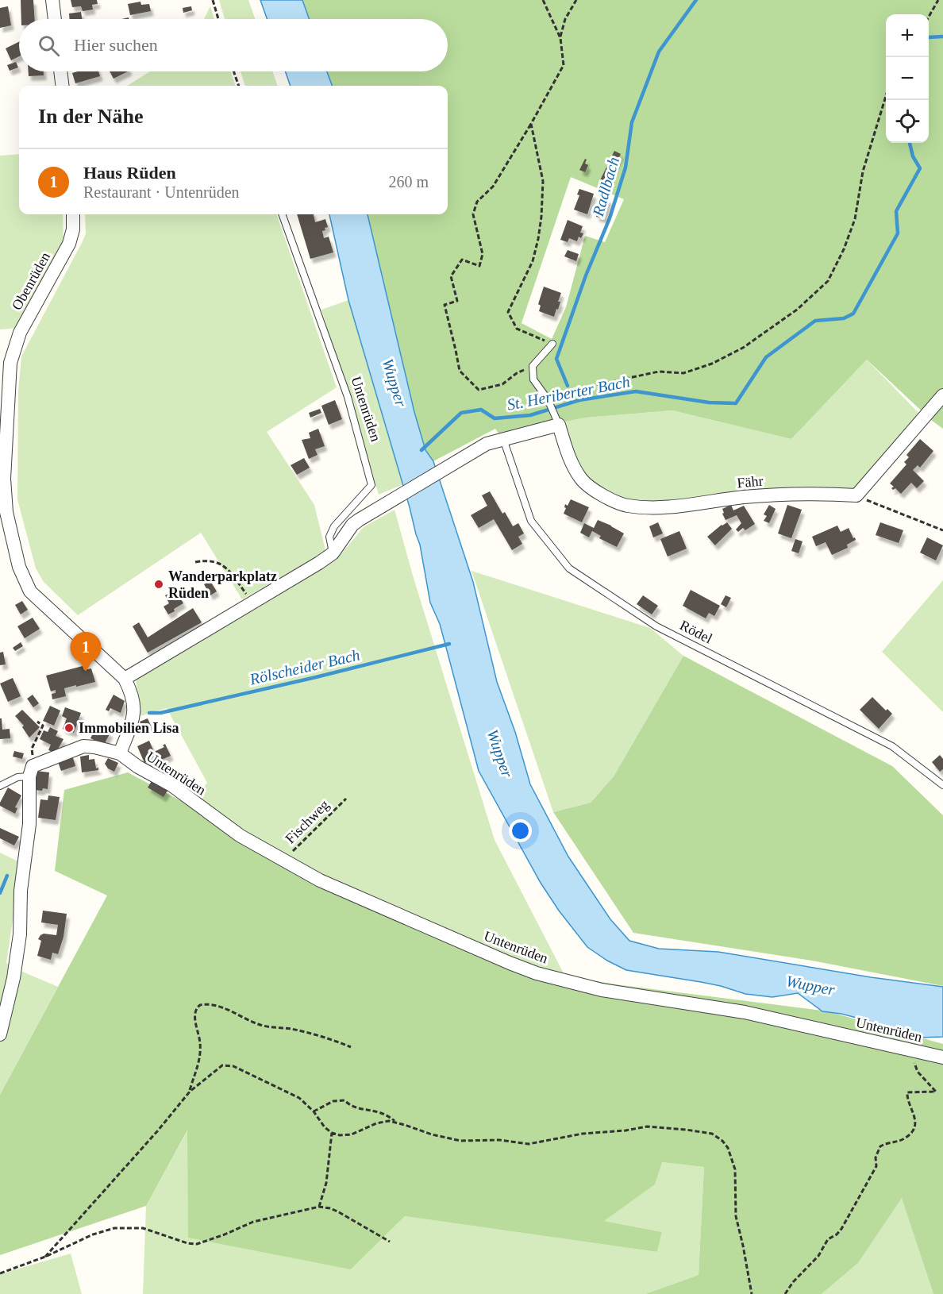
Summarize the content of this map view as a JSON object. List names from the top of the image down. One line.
{"streets":{"street":["Obenrüden","Untenrüden","Fähr"],"lane":["Rödel"],"path":["Fischweg"]},"crossings":[["Untenrüden","Fischweg"]],"water":["Radlbach","Wupper","St. Heriberter Bach","Rölscheider Bach"],"places":["Wanderparkplatz Rüden","Immobilien Lisa"],"page":{"map_buttons":["+","−"],"search":"Hier suchen","heading":"In der Nähe","list":[{"mark":"1","name":"Haus Rüden","note":"Restaurant · Untenrüden","value":"260 m"}],"pins":"1"}}
